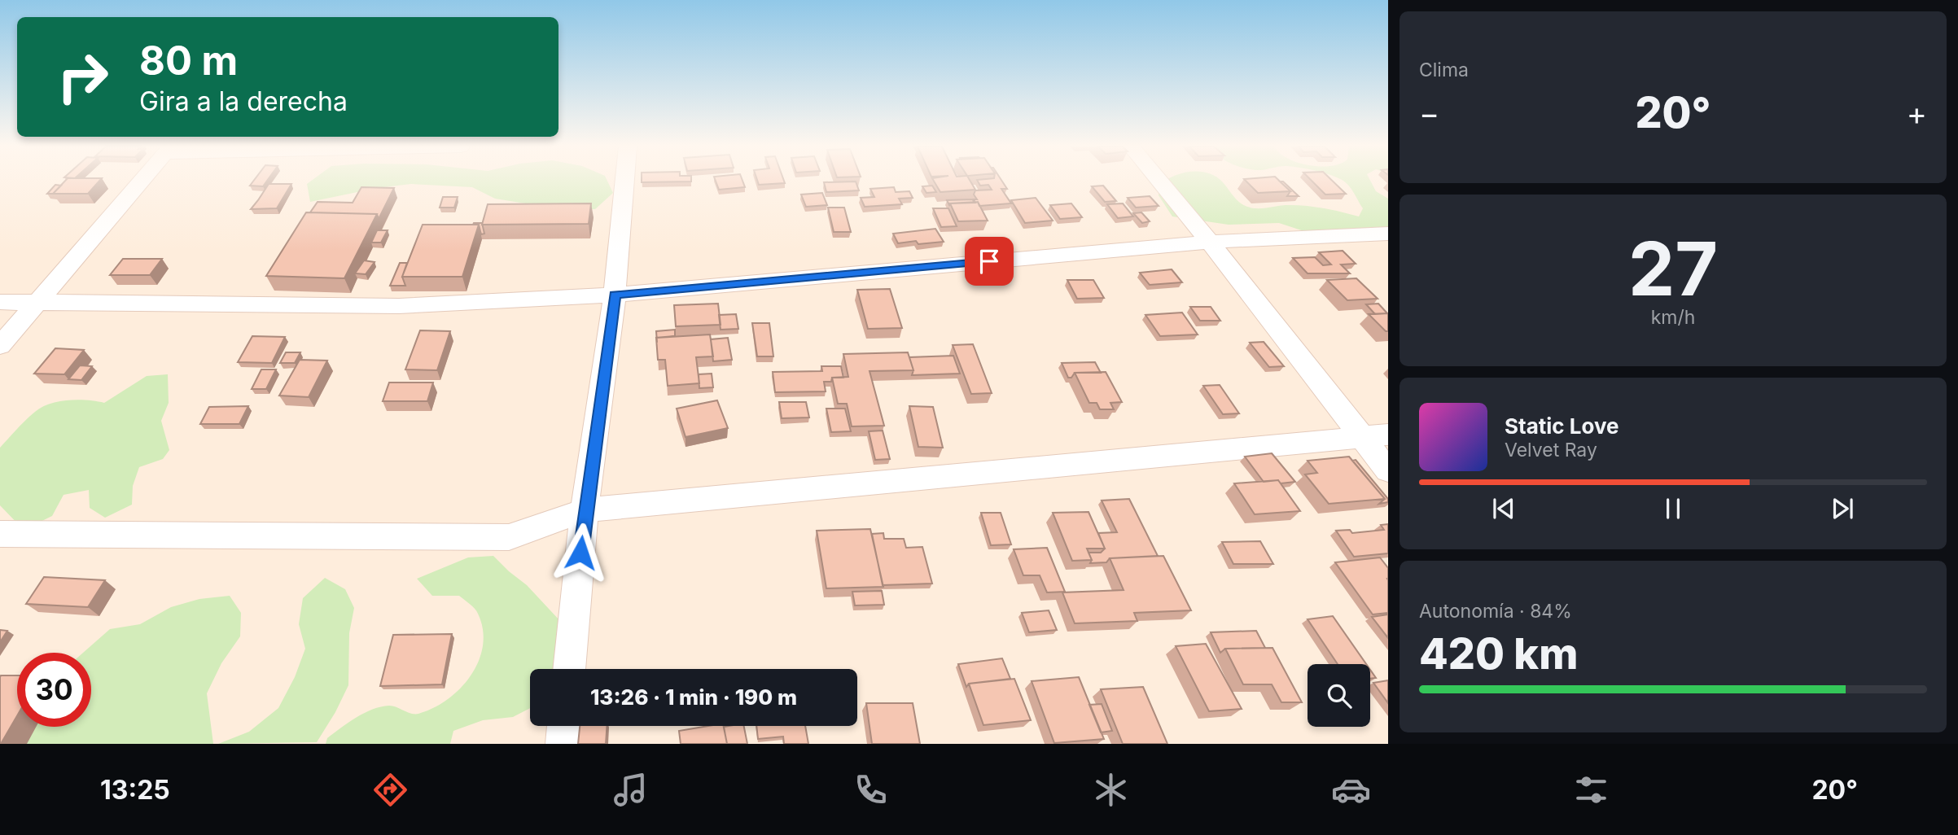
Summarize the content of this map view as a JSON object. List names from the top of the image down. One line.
{"page":{"tile":["Clima",["27","km/h"],["Autonomía · 84%","420 km"]],"turn":["80 m","Gira a la derecha"],"heat":["−","20°","+"],"song":["Static Love","Velvet Ray"],"limit":"30","trip":"13:26 · 1 min · 190 m","tabs":["13:25","20°"]}}
